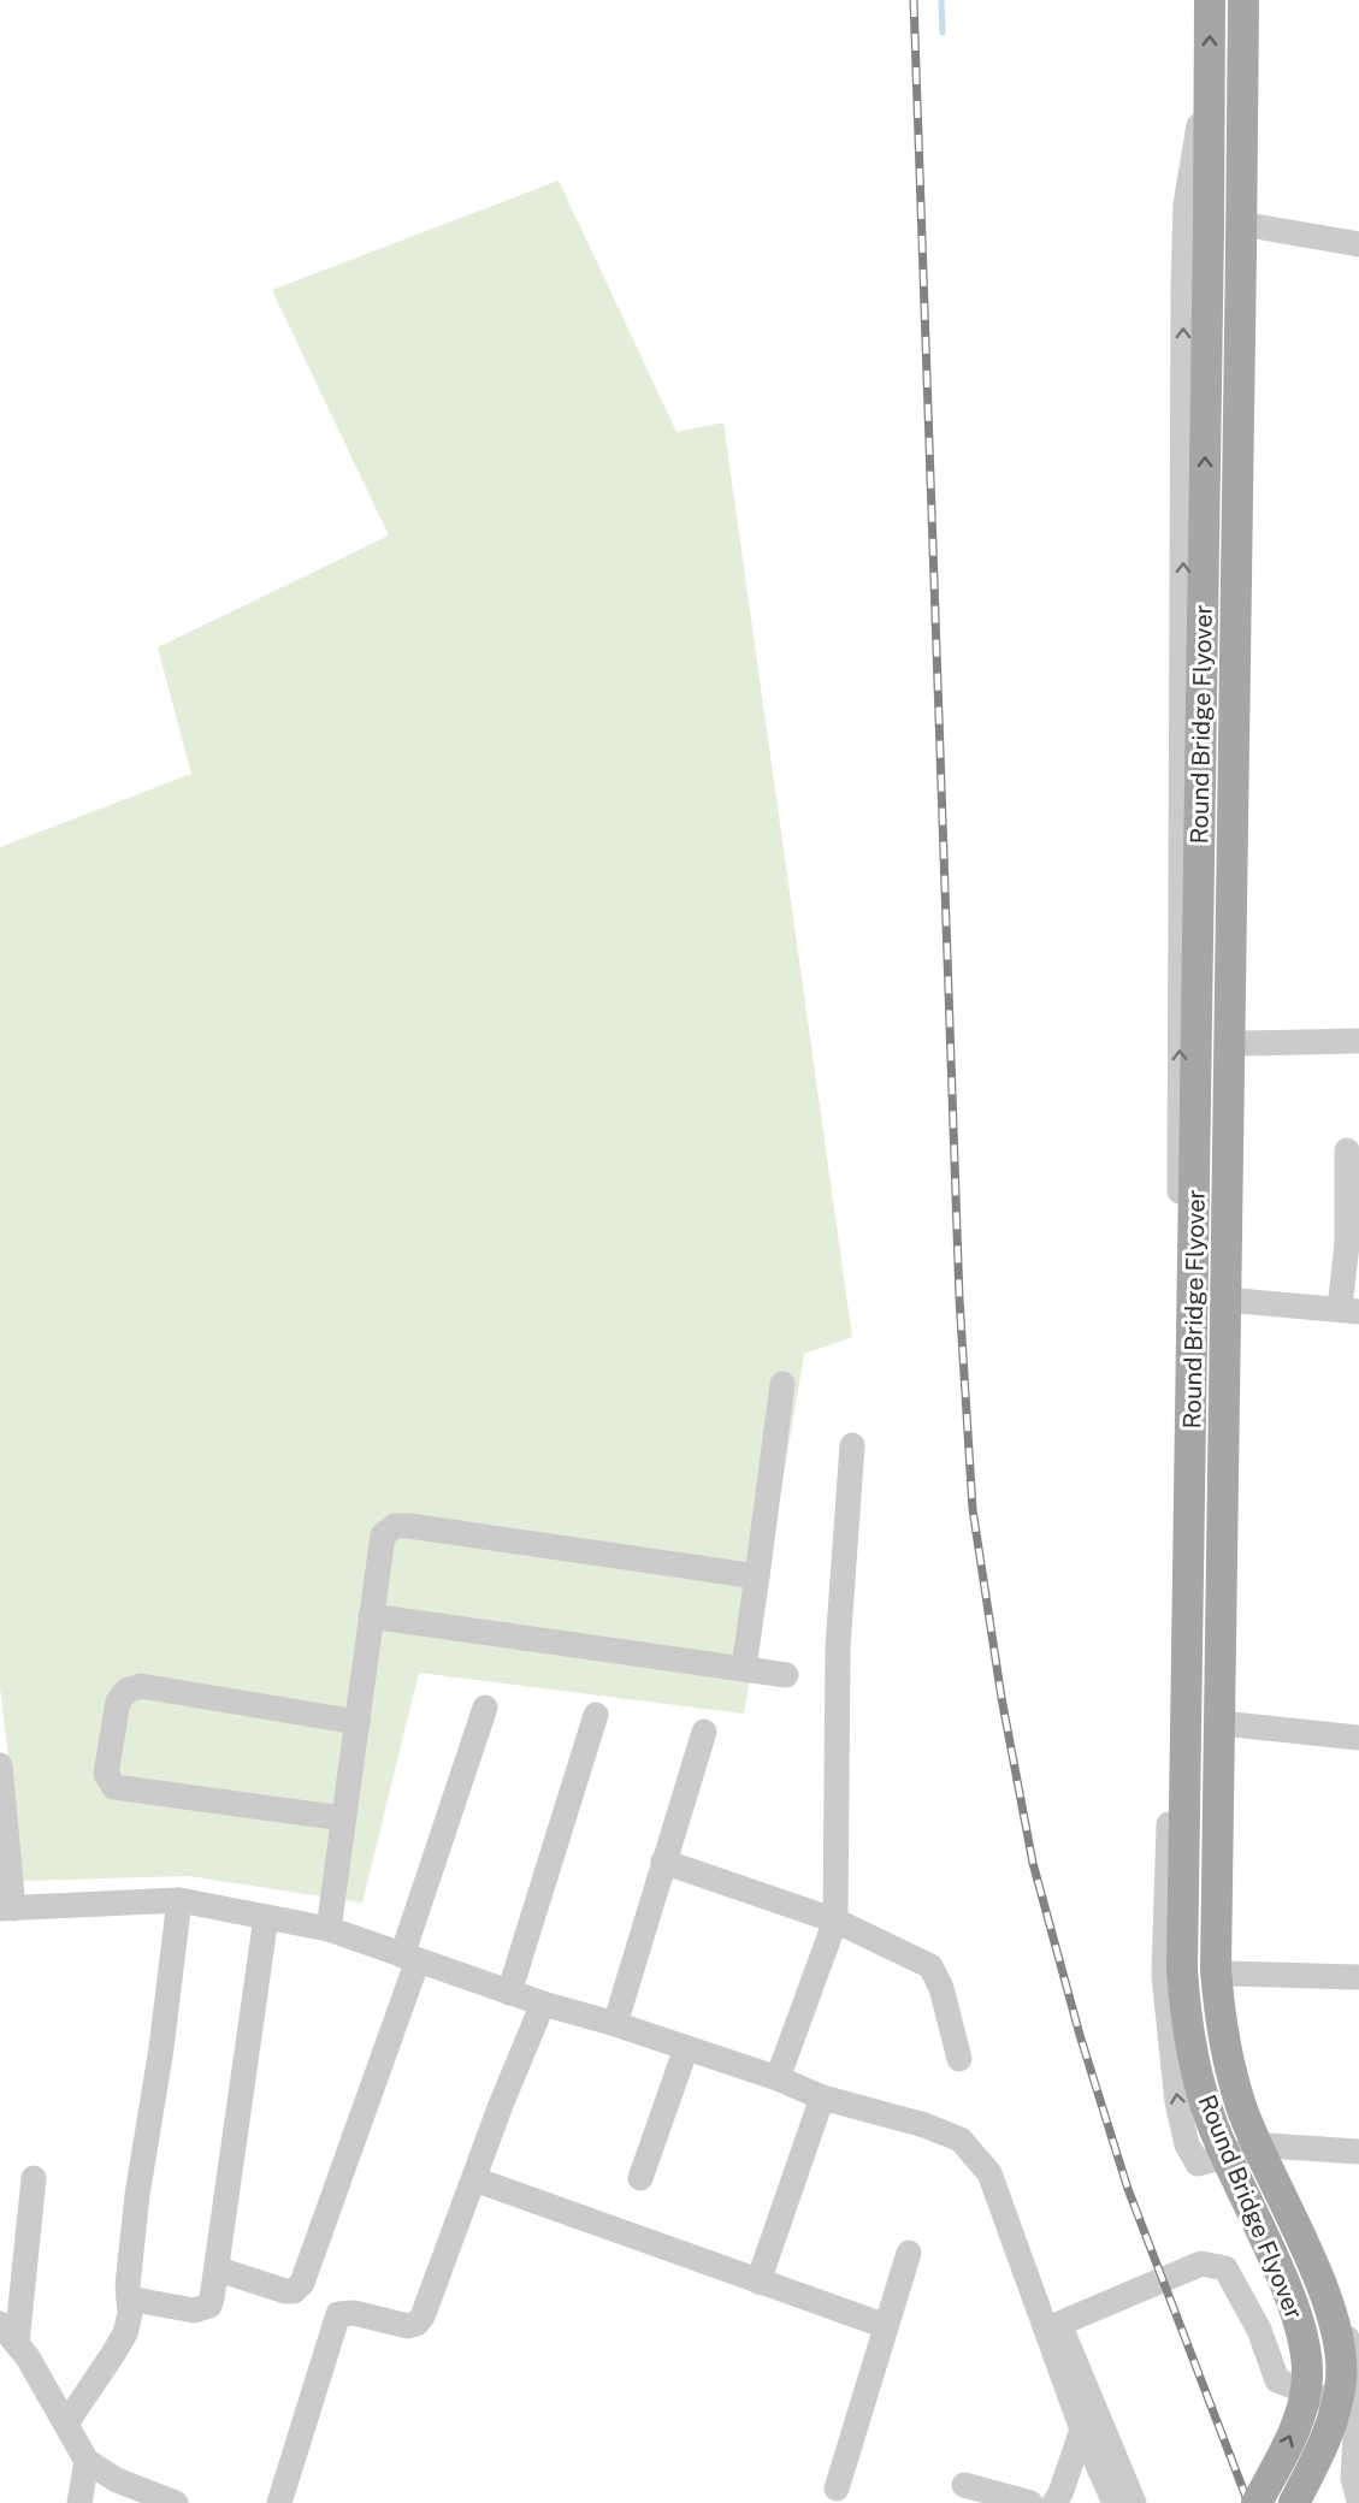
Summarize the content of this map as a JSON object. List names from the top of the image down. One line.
{"streets":{"main road":["Round Bridge Flyover"]}}
